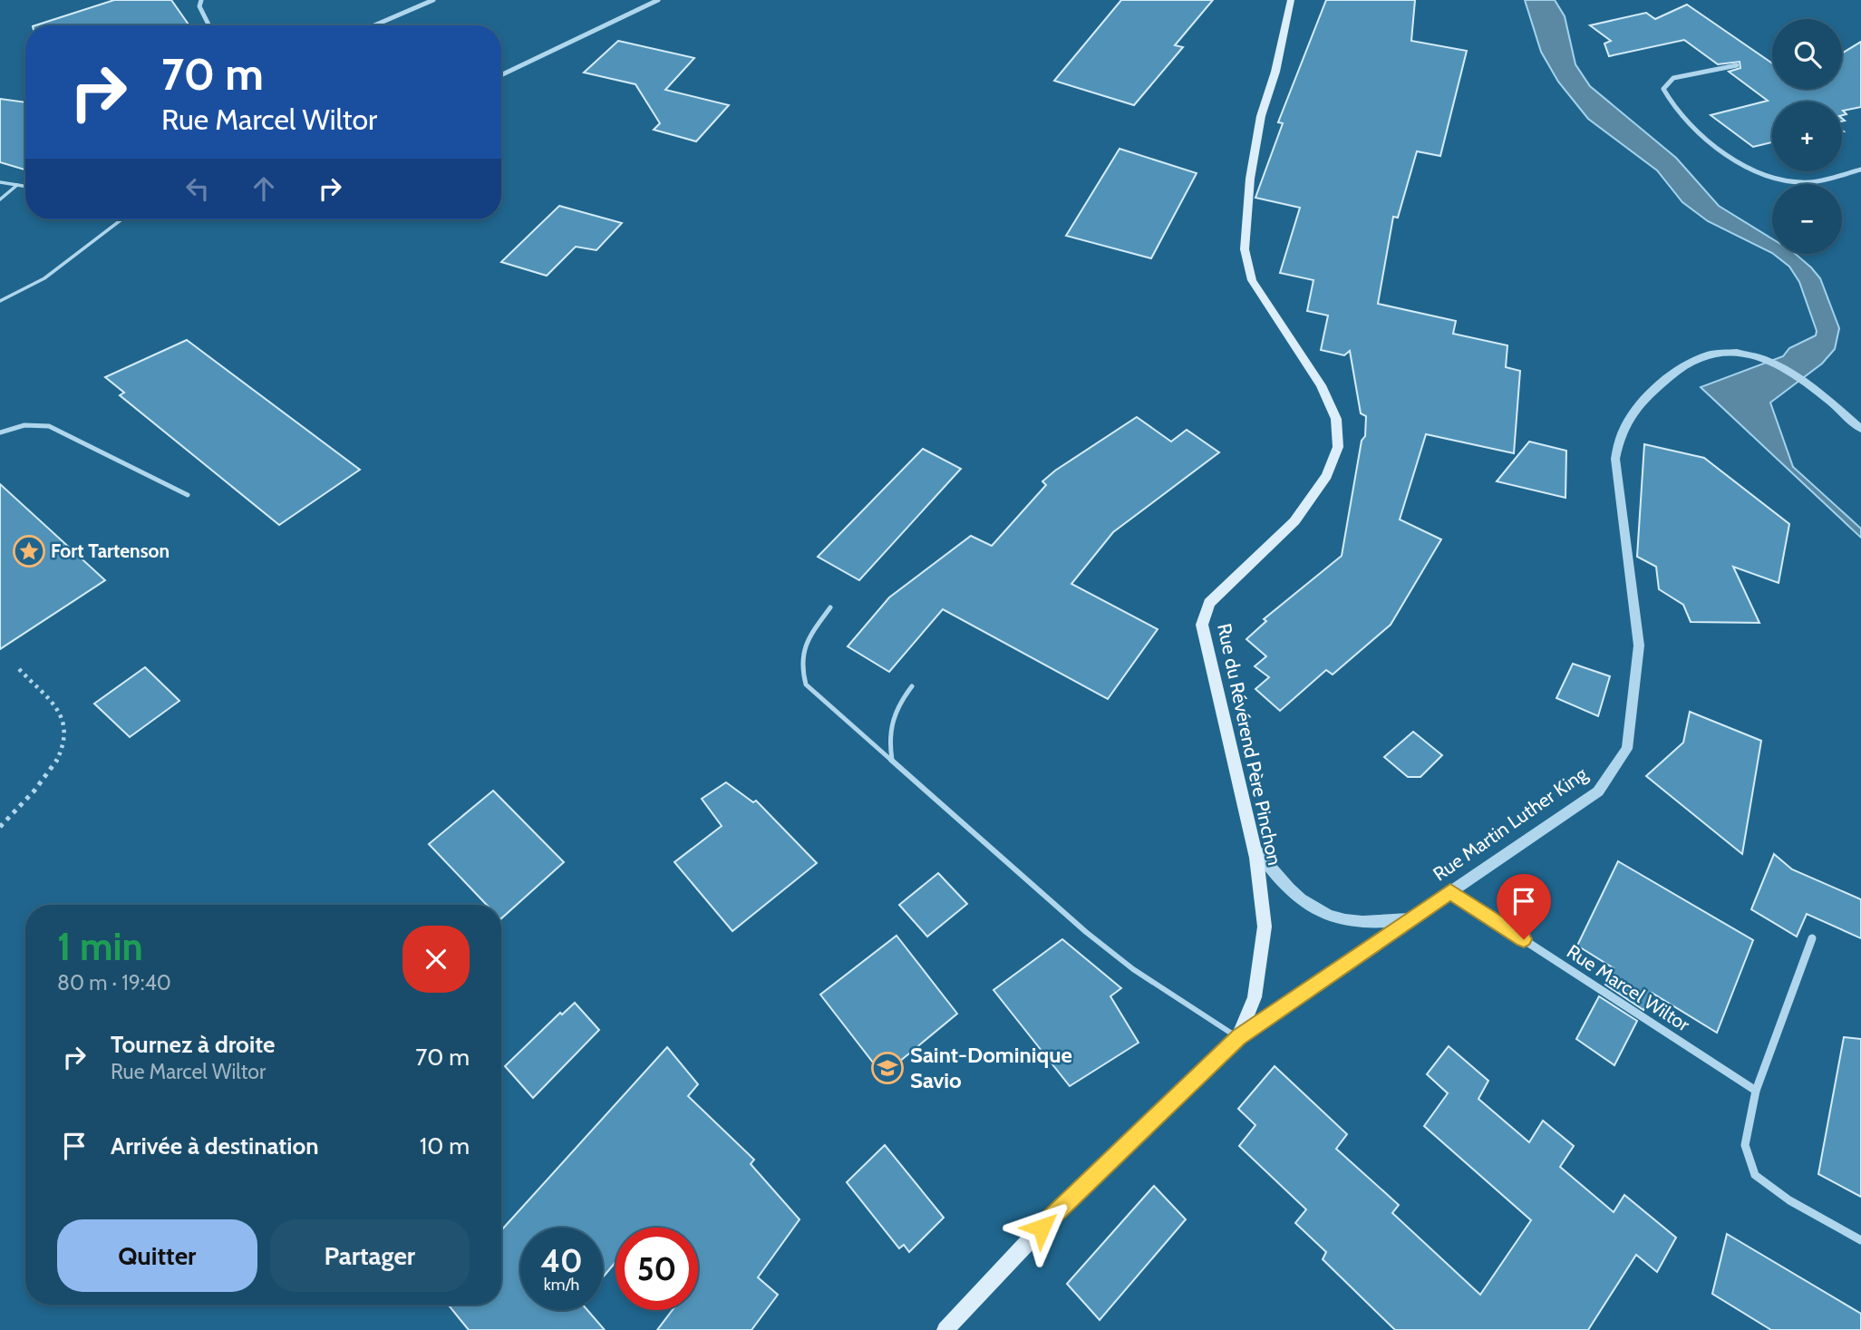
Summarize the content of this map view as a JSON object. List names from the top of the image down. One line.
{"streets":{"main road":["Rue du Révérend Père Pinchon","Rue Martin Luther King"],"street":["Rue Marcel Wiltor"]},"crossings":[["Rue du Révérend Père Pinchon","Rue Martin Luther King"],["Rue Martin Luther King","Rue Marcel Wiltor"]],"places":{"place":["Fort Tartenson"],"school or university":["Saint-Dominique Savio"]},"page":{"map_buttons":["+","−"],"turn":["70 m","Rue Marcel Wiltor"],"heading":["1 min","80 m · 19:40"],"list":[{"name":"Tournez à droite","note":"Rue Marcel Wiltor","value":"70 m"},{"name":"Arrivée à destination","value":"10 m"}],"buttons":["Quitter","Partager"],"speed":"40 km/h","limit":"50"}}
